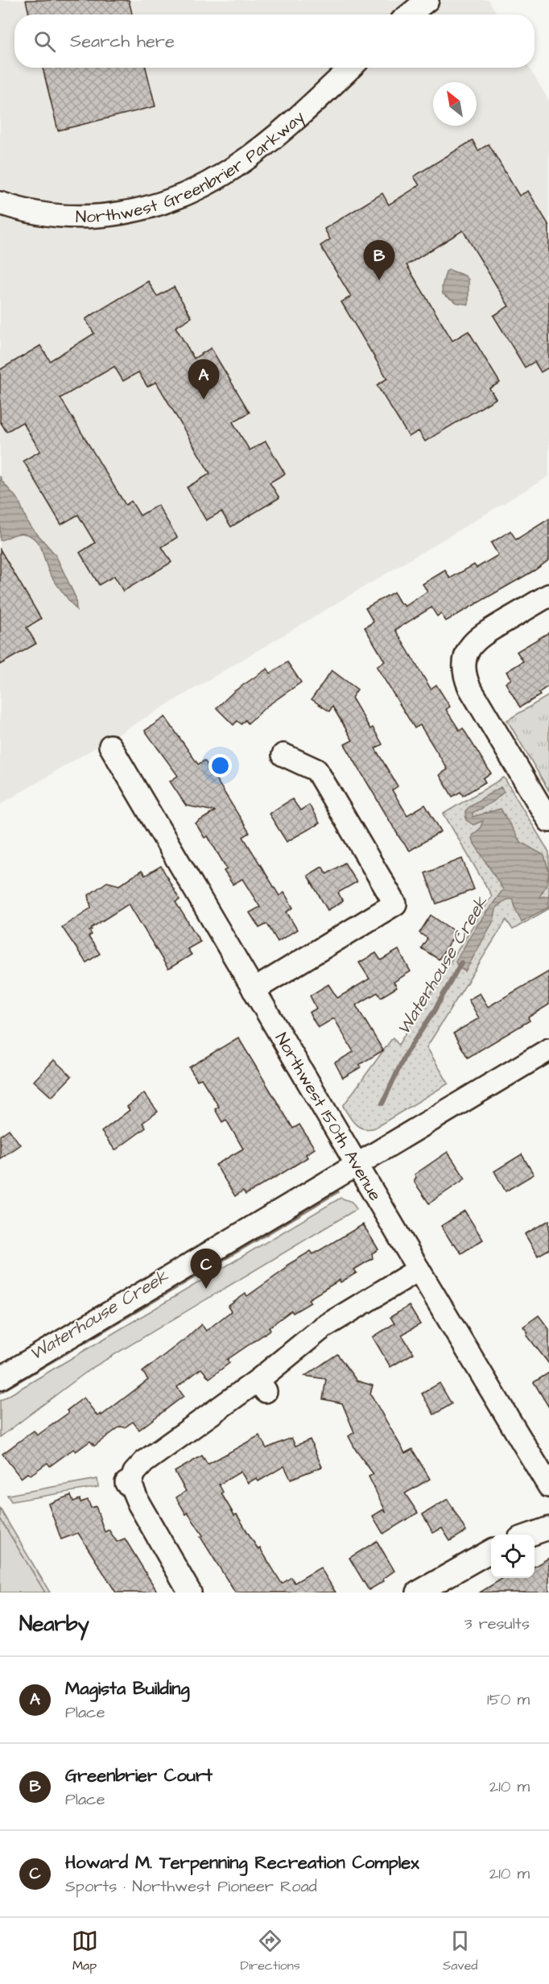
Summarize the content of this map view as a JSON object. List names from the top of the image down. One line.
{"streets":{"street":["Northwest Greenbrier Parkway","Northwest 150th Avenue"]},"water":["Waterhouse Creek"],"north":"top left","page":{"search":"Search here","pins":["B","A","C"],"heading":["Nearby","3 results"],"list":[{"mark":"A","name":"Magista Building","note":"Place","value":"150 m"},{"mark":"B","name":"Greenbrier Court","note":"Place","value":"210 m"},{"mark":"C","name":"Howard M. Terpenning Recreation Complex","note":"Sports · Northwest Pioneer Road","value":"210 m"}],"nav":["Map","Directions","Saved"]}}
